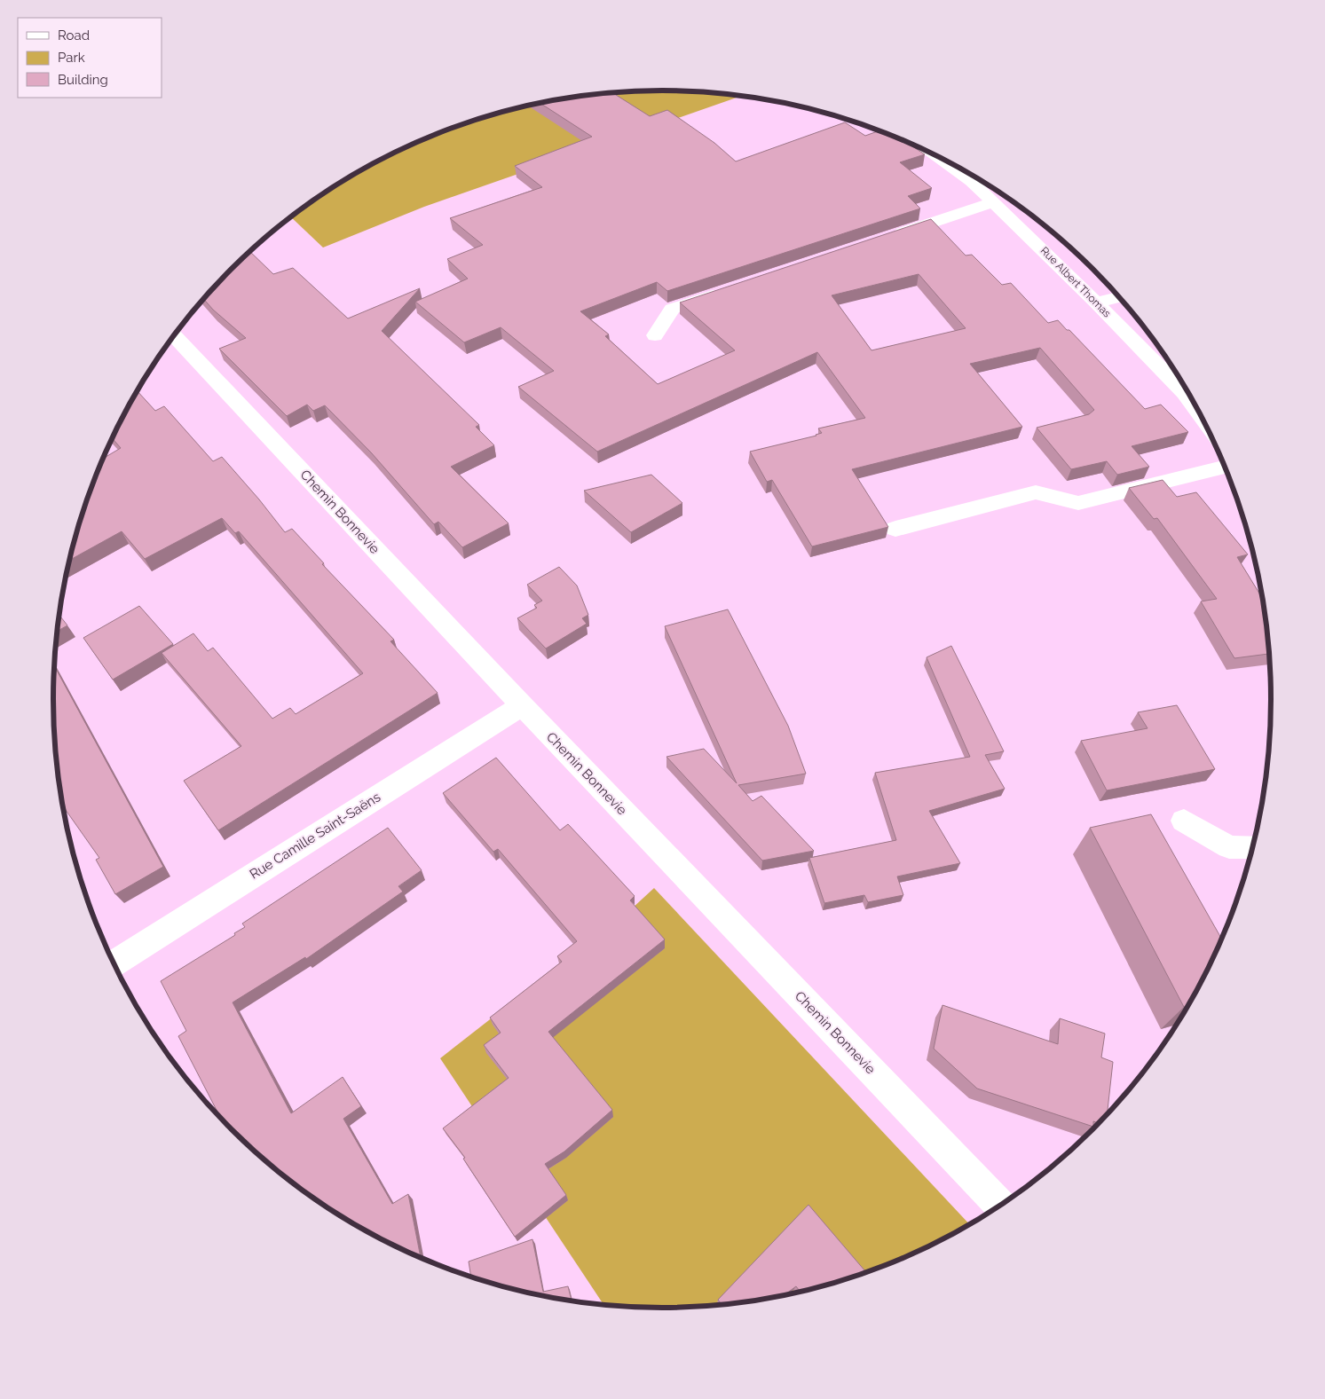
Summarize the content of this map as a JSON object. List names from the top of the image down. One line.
{"streets":{"street":["Rue Albert Thomas","Chemin Bonnevie","Rue Camille Saint-Saëns"]},"crossings":[["Chemin Bonnevie","Rue Camille Saint-Saëns"]],"legend":["Road","Park","Building"]}
